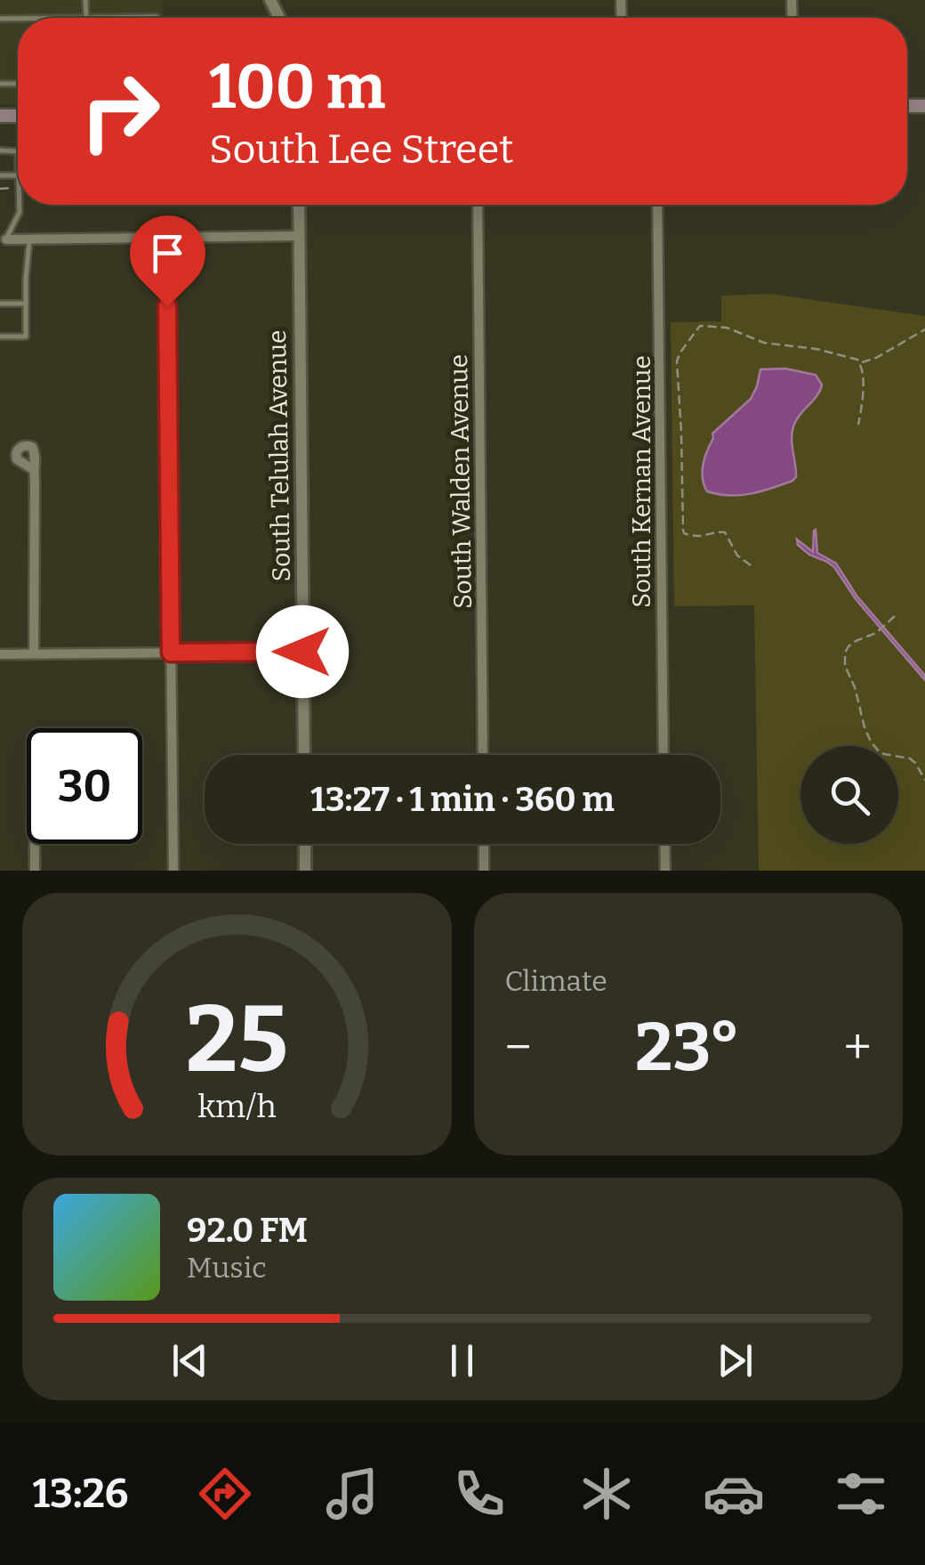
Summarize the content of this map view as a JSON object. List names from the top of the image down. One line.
{"streets":{"street":["South Telulah Avenue","South Walden Avenue","South Kernan Avenue"]},"page":{"turn":["100 m","South Lee Street"],"limit":"30","trip":"13:27 · 1 min · 360 m","tile":"Climate","heat":["−","23°","+"],"song":["92.0 FM","Music"],"tabs":"13:26","gauge":["25","km/h"]}}
